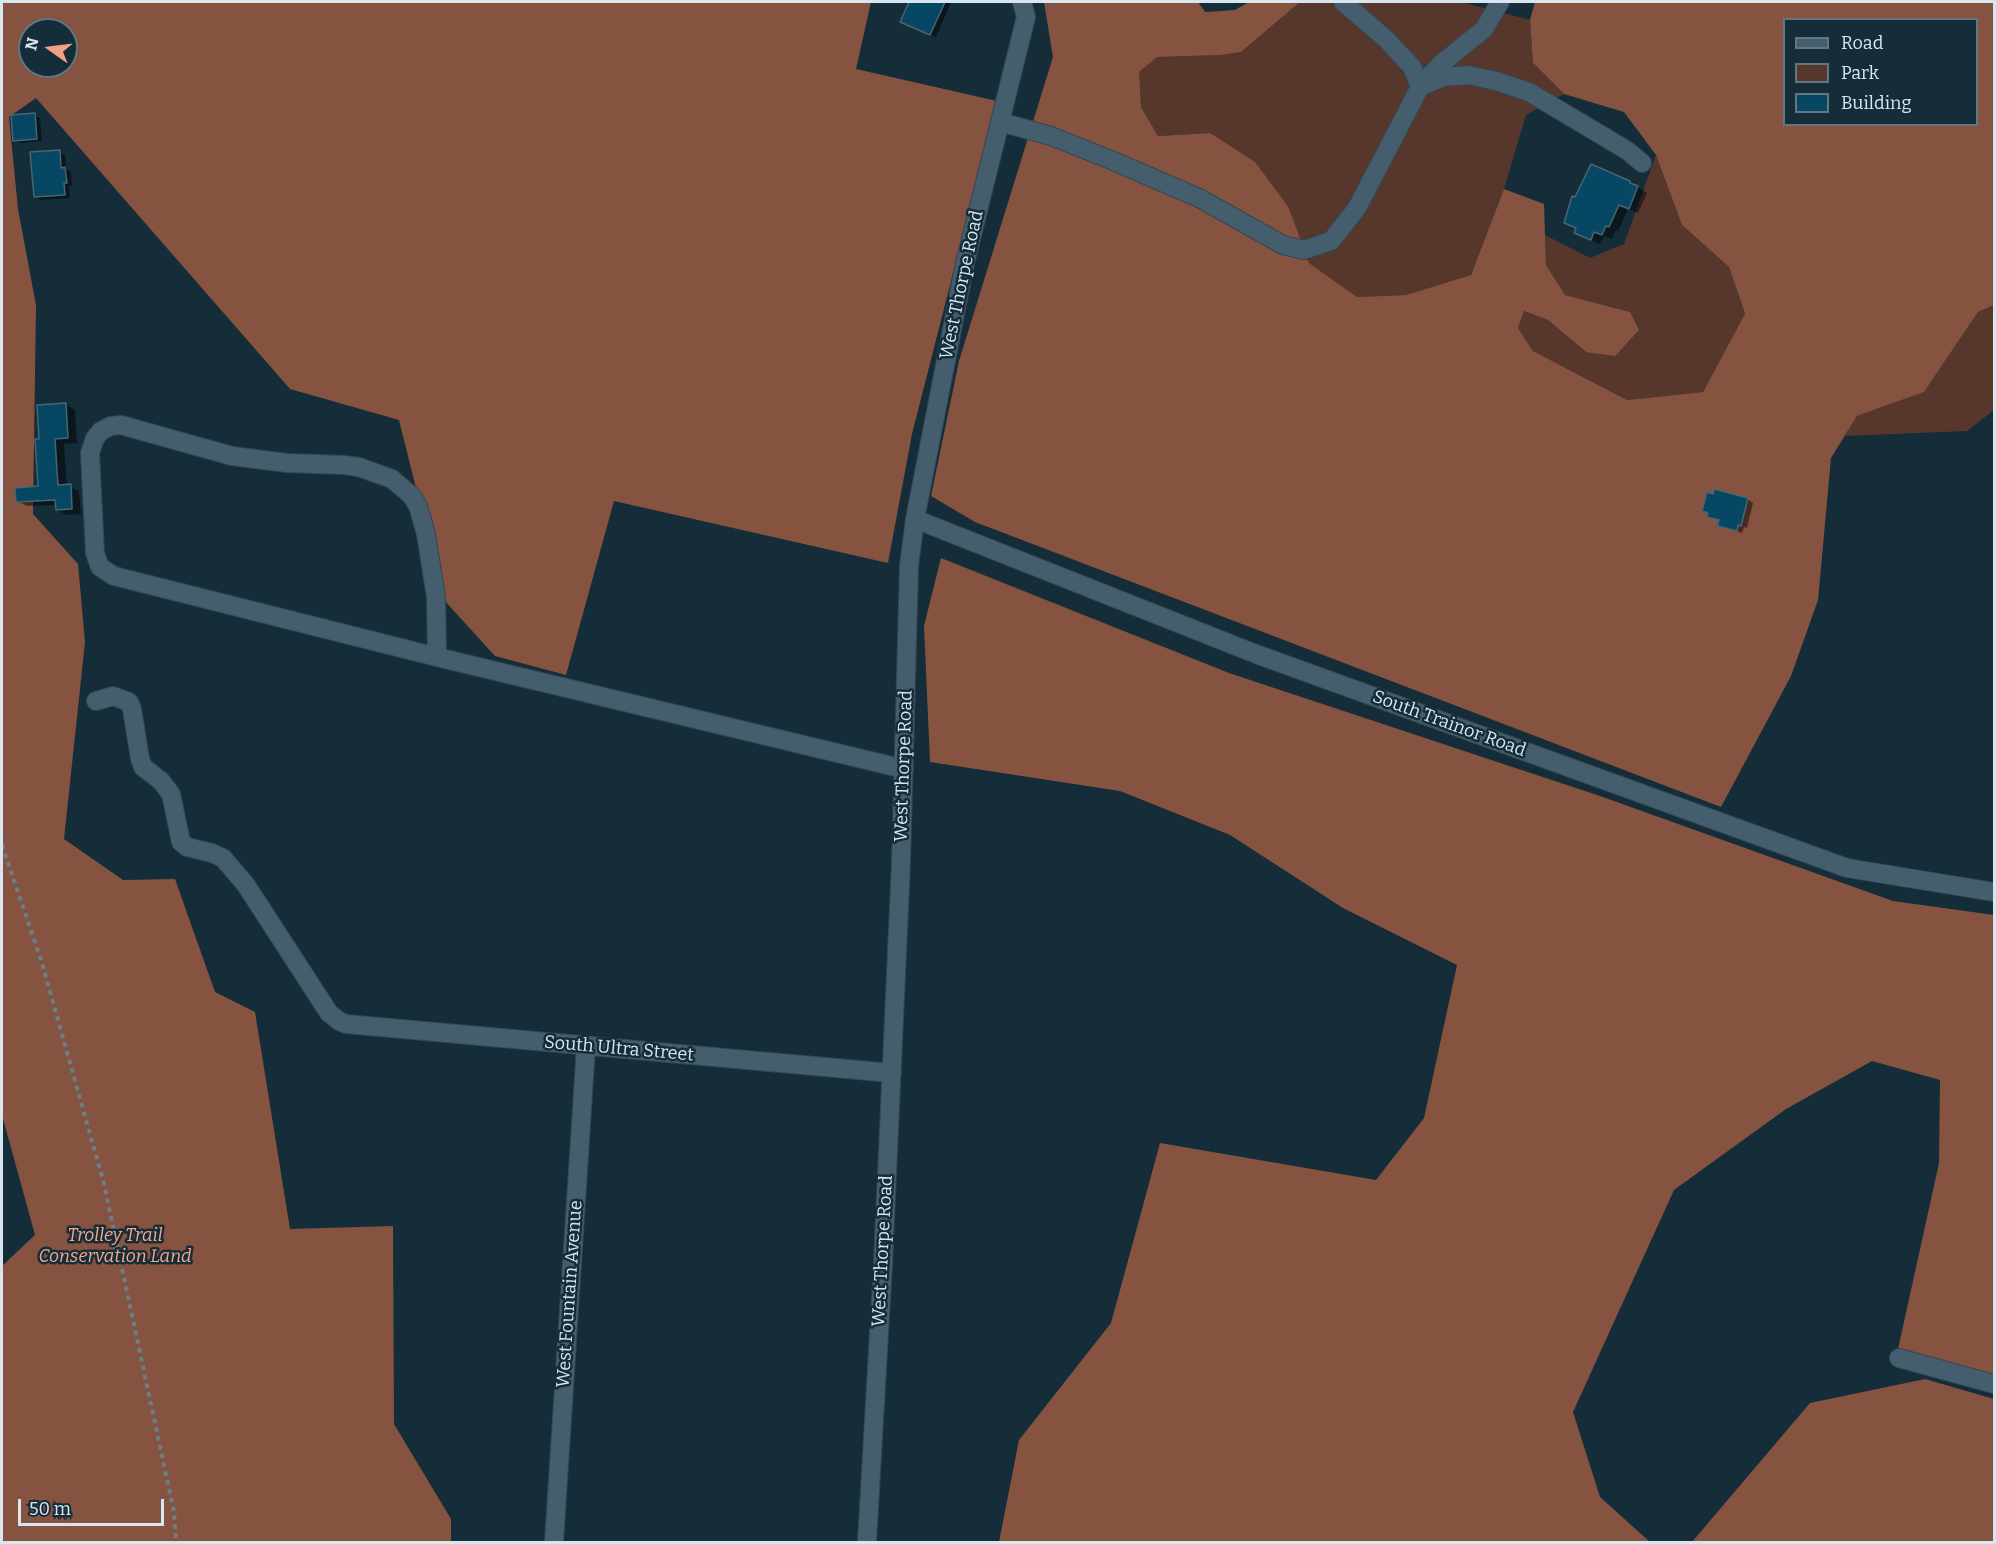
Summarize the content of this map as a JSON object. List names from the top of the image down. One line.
{"streets":{"street":["West Thorpe Road","South Trainor Road","South Ultra Street","West Fountain Avenue"]},"crossings":[["West Thorpe Road","South Trainor Road"],["West Thorpe Road","South Ultra Street"],["South Ultra Street","West Fountain Avenue"]],"parks":["Trolley Trail Conservation Land"],"legend":["Road","Park","Building"],"scale_bar":"50 m","north":"left"}
